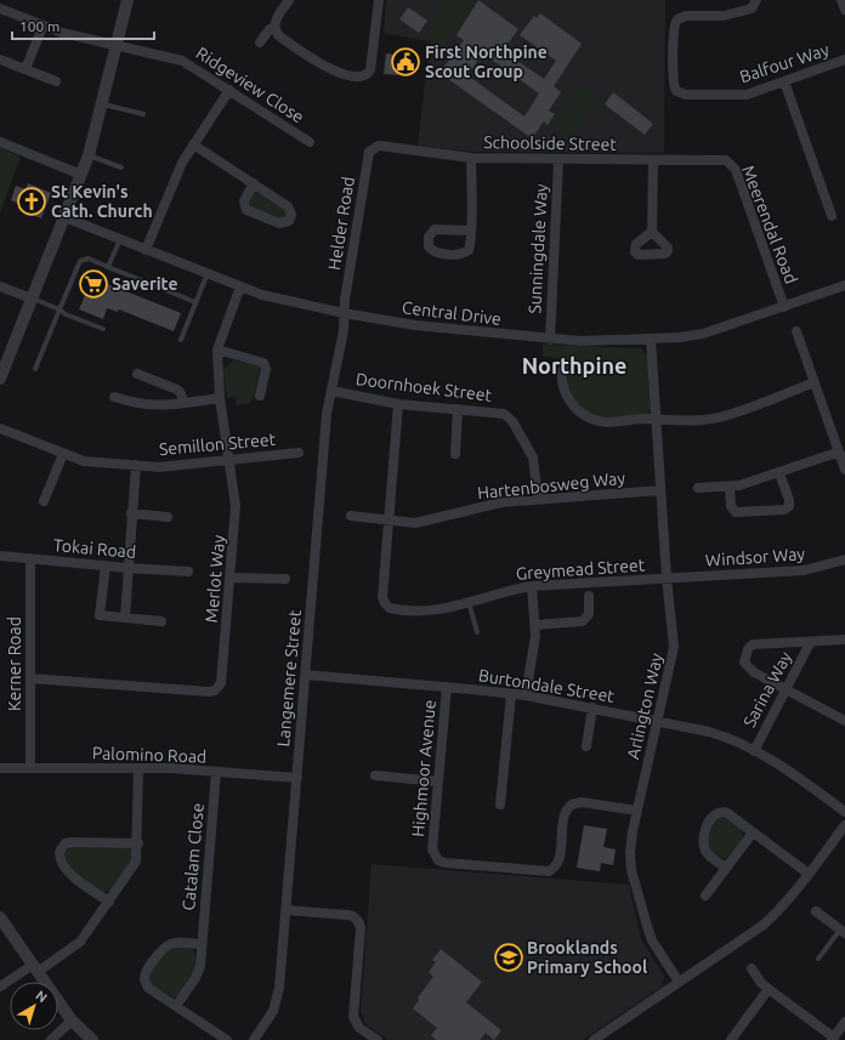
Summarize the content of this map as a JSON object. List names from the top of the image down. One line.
{"streets":{"street":["Balfour Way","Ridgeview Close","Schoolside Street","Helder Road","Meerendal Road","Sunningdale Way","Central Drive","Doornhoek Street","Semillon Street","Hartenbosweg Way","Tokai Road","Windsor Way","Greymead Street","Merlot Way","Kerner Road","Langemere Street","Burtondale Street","Sarina Way","Arlington Way","Palomino Road","Highmoor Avenue","Catalam Close"]},"crossings":[["Schoolside Street","Helder Road"],["Schoolside Street","Meerendal Road"],["Schoolside Street","Sunningdale Way"],["Helder Road","Central Drive"],["Helder Road","Langemere Street"],["Meerendal Road","Central Drive"],["Sunningdale Way","Central Drive"],["Central Drive","Merlot Way"],["Central Drive","Langemere Street"],["Central Drive","Arlington Way"],["Doornhoek Street","Hartenbosweg Way"],["Doornhoek Street","Langemere Street"],["Semillon Street","Merlot Way"],["Hartenbosweg Way","Greymead Street"],["Hartenbosweg Way","Arlington Way"],["Tokai Road","Kerner Road"],["Windsor Way","Greymead Street"],["Windsor Way","Arlington Way"],["Greymead Street","Arlington Way"],["Merlot Way","Kerner Road"],["Kerner Road","Palomino Road"],["Langemere Street","Burtondale Street"],["Langemere Street","Palomino Road"],["Burtondale Street","Sarina Way"],["Burtondale Street","Arlington Way"],["Burtondale Street","Highmoor Avenue"],["Arlington Way","Highmoor Avenue"],["Palomino Road","Catalam Close"]],"districts":["Northpine"],"places":{"public building":["First Northpine Scout Group"],"church":["St Kevin's Cath. Church"],"supermarket":["Saverite"],"school or university":["Brooklands Primary School"]},"scale_bar":"100 m","north":"top right"}
